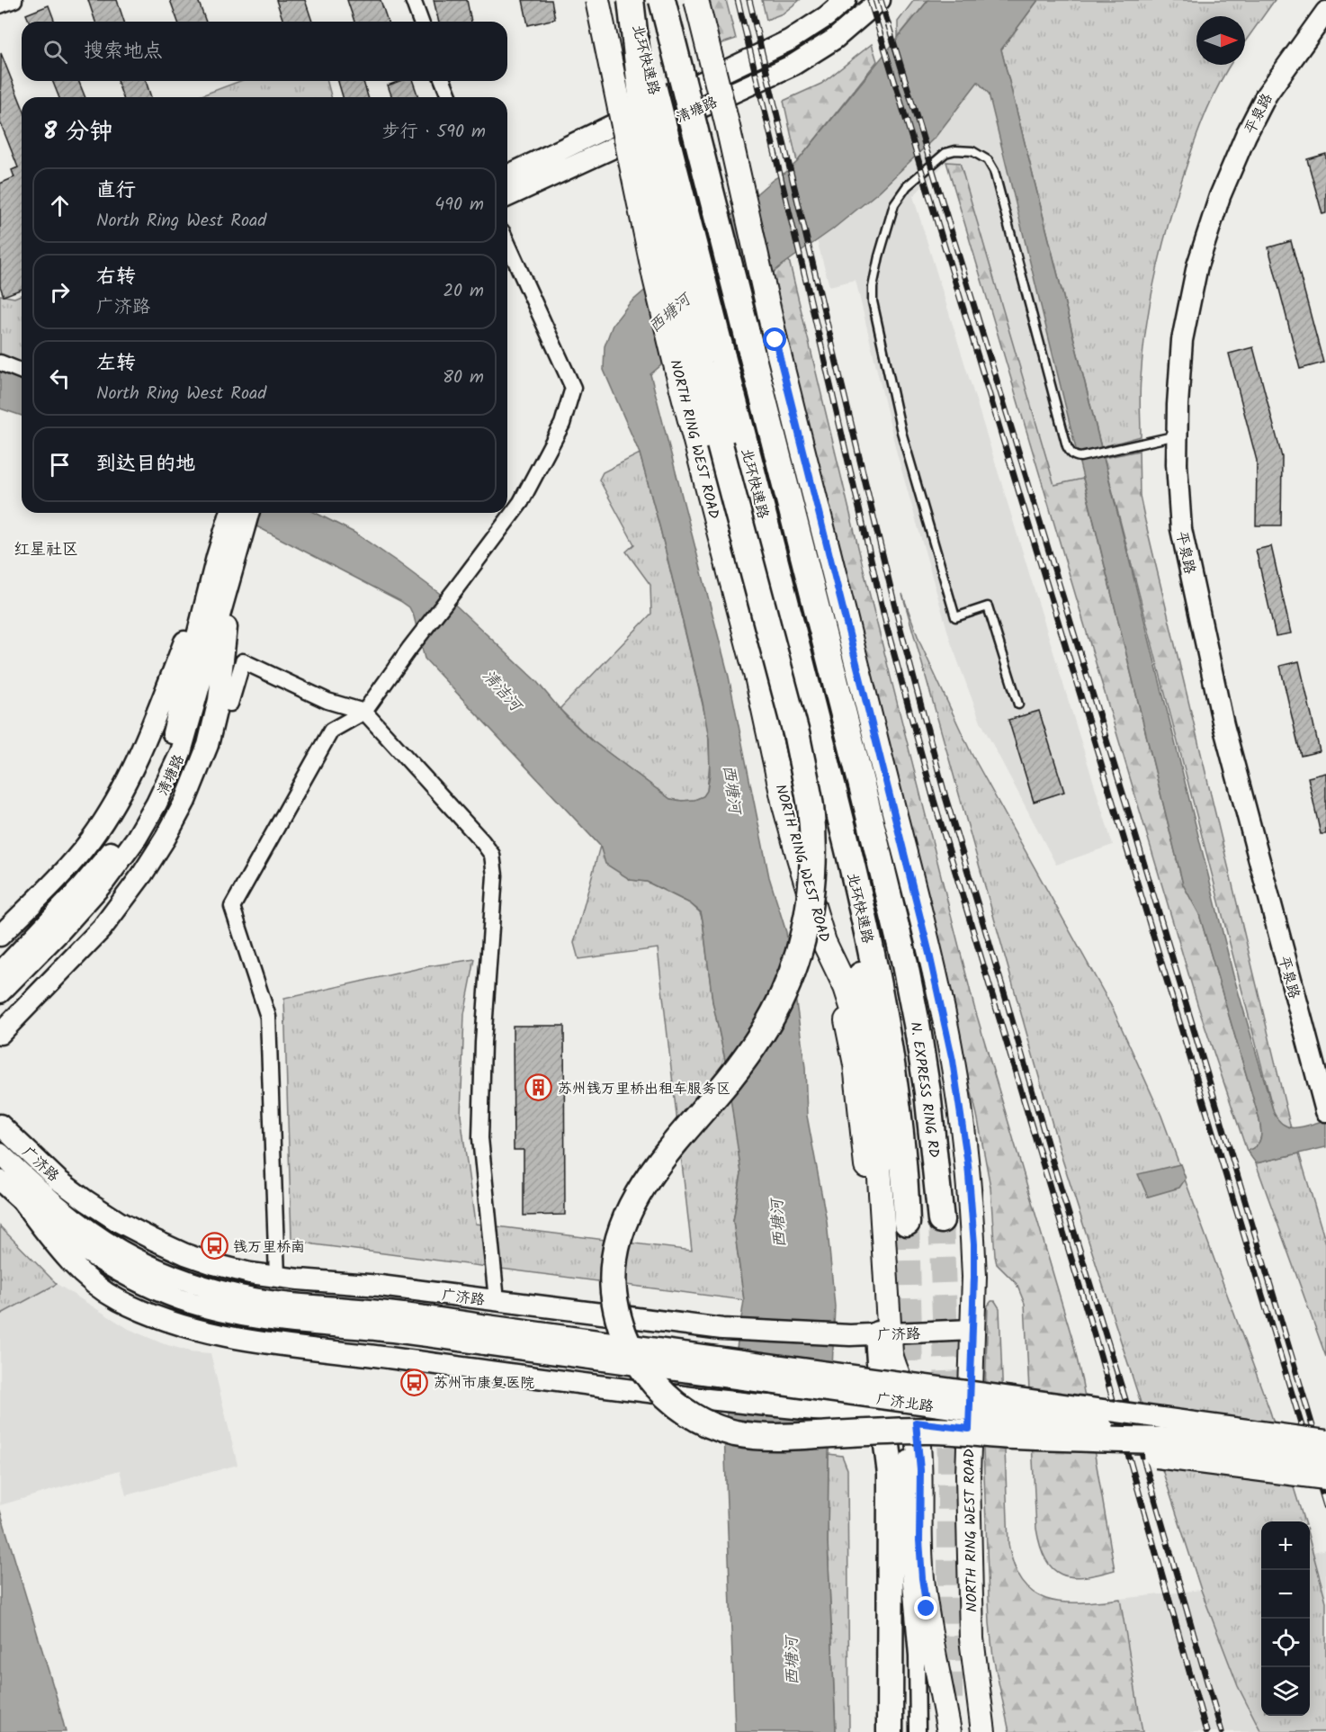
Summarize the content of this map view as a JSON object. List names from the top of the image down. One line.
{"streets":{"highway":["北环快速路","N. EXPRESS RING RD"],"main road":["清塘路","平泉路","NORTH RING WEST ROAD","广济路","广济北路"]},"crossings":[["北环快速路","NORTH RING WEST ROAD"],["北环快速路","N. EXPRESS RING RD"],["NORTH RING WEST ROAD","广济路"],["广济路","广济北路"]],"districts":["红星社区"],"water":["西塘河","清洁河"],"places":{"building":["苏州钱万里桥出租车服务区"],"bus stop":["钱万里桥南","苏州市康复医院"]},"north":"right","page":{"search":"搜索地点","heading":["8 分钟","步行 · 590 m"],"list":[["直行","North Ring West Road","490 m"],["右转","广济路","20 m"],["左转","North Ring West Road","80 m"],"到达目的地"],"map_buttons":["+","−"]}}
